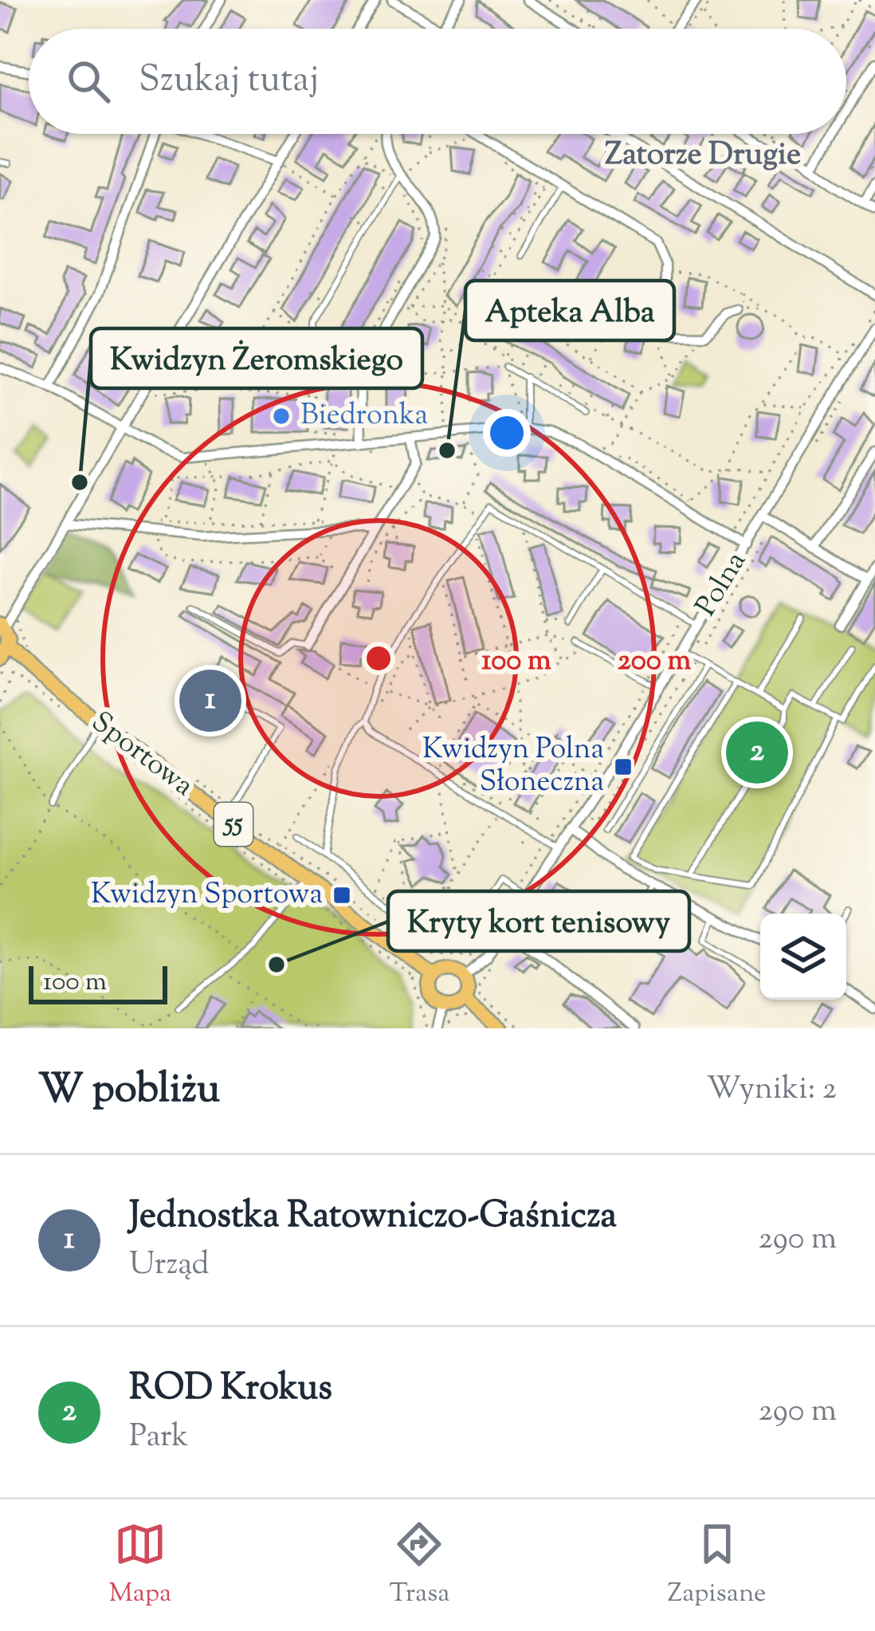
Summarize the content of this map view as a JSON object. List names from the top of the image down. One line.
{"streets":{"main road":["Sportowa","55"],"street":["Polna"]},"crossings":[["Polna","Sportowa"],["Sportowa","55"]],"districts":["Zatorze Drugie"],"places":{"other":["Biedronka","Apteka Alba","Kwidzyn Żeromskiego","Kryty kort tenisowy"],"transit":["Kwidzyn Polna Słoneczna","Kwidzyn Sportowa"]},"scale_bar":"100 m","page":{"search":"Szukaj tutaj","pins":["1","2"],"scale":"100 m","heading":["W pobliżu","Wyniki: 2"],"list":[{"mark":"1","name":"Jednostka Ratowniczo-Gaśnicza","note":"Urząd","value":"290 m"},{"mark":"2","name":"ROD Krokus","note":"Park","value":"290 m"}],"nav":["Mapa","Trasa","Zapisane"]},"rings":["100 m","200 m"]}
